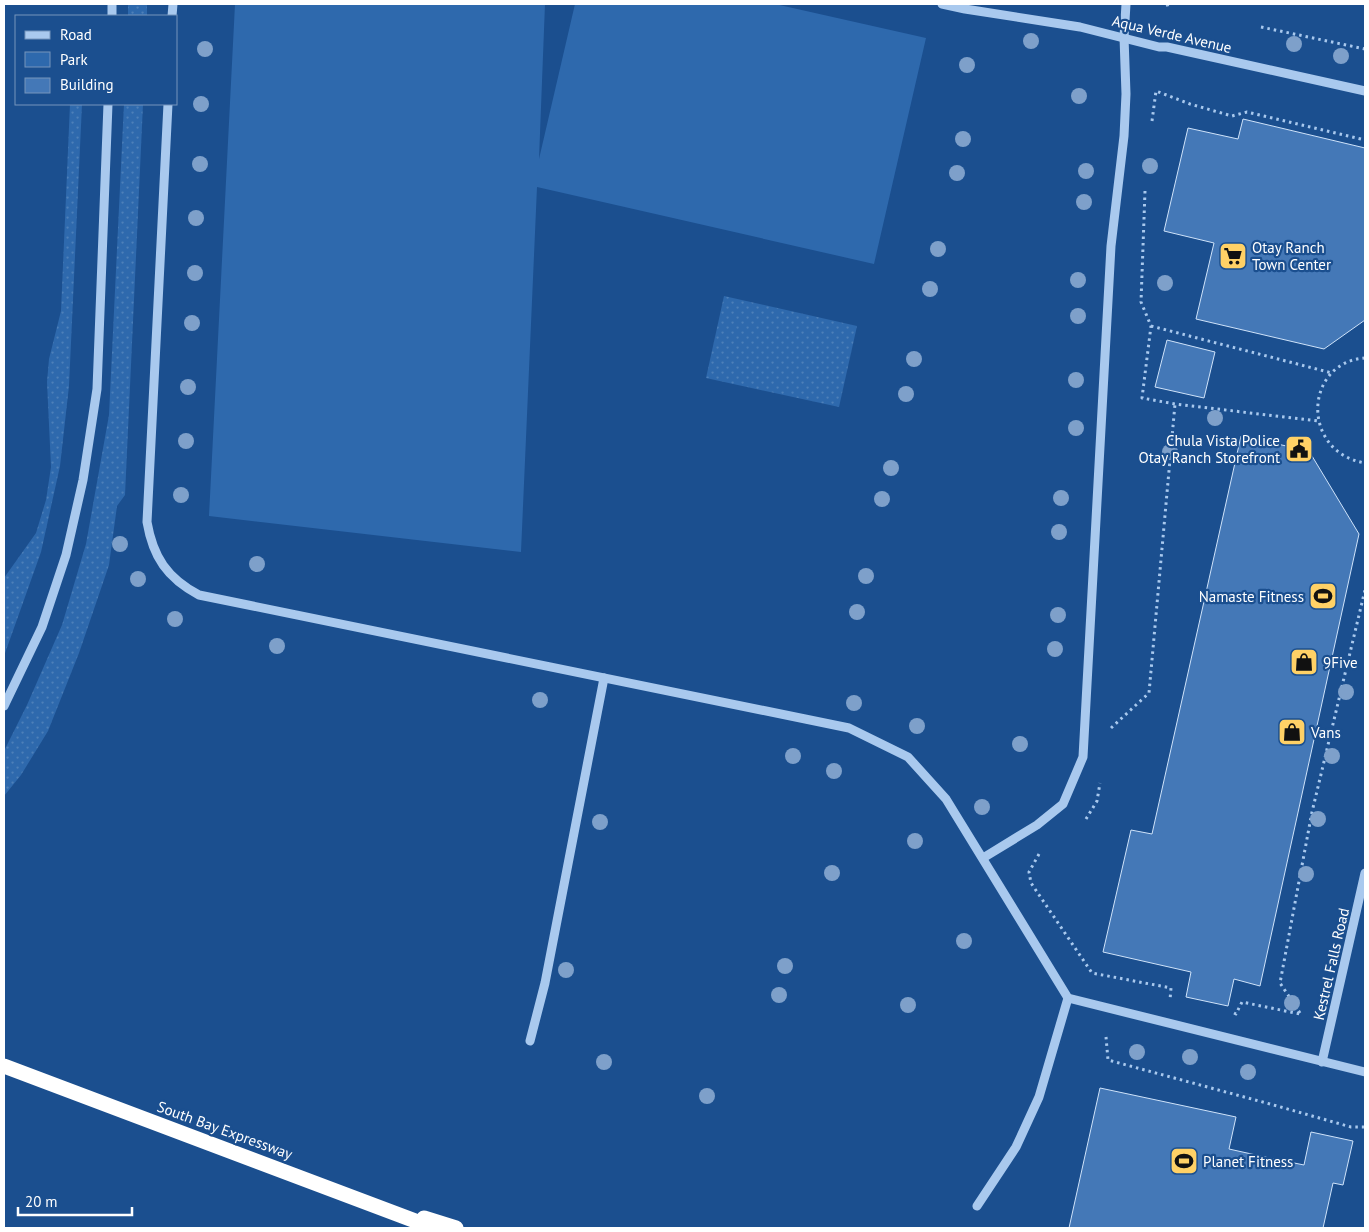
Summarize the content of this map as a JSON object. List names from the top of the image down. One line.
{"streets":{"highway":["South Bay Expressway"],"lane":["Aqua Verde Avenue","Kestrel Falls Road"]},"places":{"supermarket":["Otay Ranch Town Center"],"public building":["Chula Vista Police Otay Ranch Storefront"],"sports":["Namaste Fitness","Planet Fitness"],"shop":["9Five","Vans"]},"legend":["Road","Park","Building"],"scale_bar":"20 m"}
